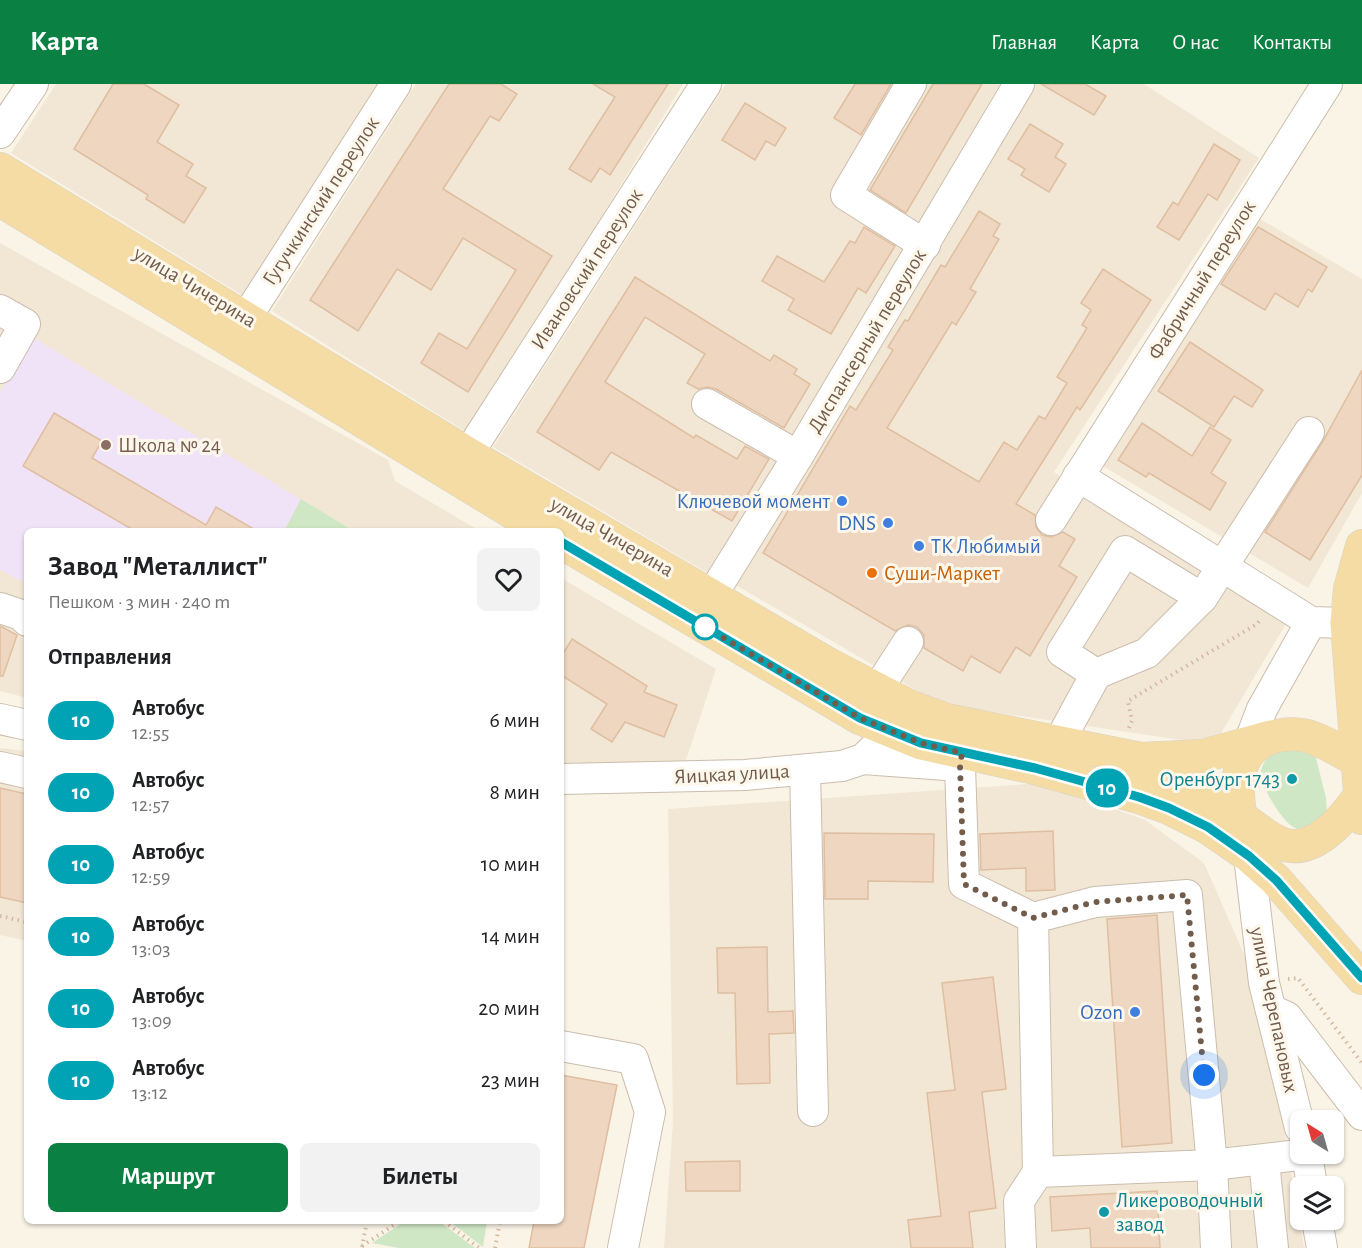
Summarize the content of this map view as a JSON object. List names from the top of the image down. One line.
{"streets":{"main road":["улица Чичерина"],"street":["Гугучкинский переулок","Ивановский переулок","Фабричный переулок","Диспансерный переулок","Яицкая улица","улица Черепановых"]},"crossings":[["Гугучкинский переулок","улица Чичерина"],["Ивановский переулок","улица Чичерина"],["улица Чичерина","Диспансерный переулок"],["улица Чичерина","Яицкая улица"],["улица Чичерина","улица Черепановых"]],"places":["Школа № 24","Ключевой момент","DNS","ТК Любимый","Суши-Маркет","Оренбург 1743","Ozon","Ликероводочный завод"],"lines":["bus line 10"],"north":"top left","page":{"header":"Карта","nav":["Главная","Карта","О нас","Контакты"],"on_map":"10","heading":[["Завод \"Металлист\"","Пешком · 3 мин · 240 m"],"Отправления"],"list":[{"mark":"10","name":"Автобус","note":"12:55","value":"6 мин"},{"mark":"10","name":"Автобус","note":"12:57","value":"8 мин"},{"mark":"10","name":"Автобус","note":"12:59","value":"10 мин"},{"mark":"10","name":"Автобус","note":"13:03","value":"14 мин"},{"mark":"10","name":"Автобус","note":"13:09","value":"20 мин"},{"mark":"10","name":"Автобус","note":"13:12","value":"23 мин"}],"buttons":["Маршрут","Билеты"]}}
